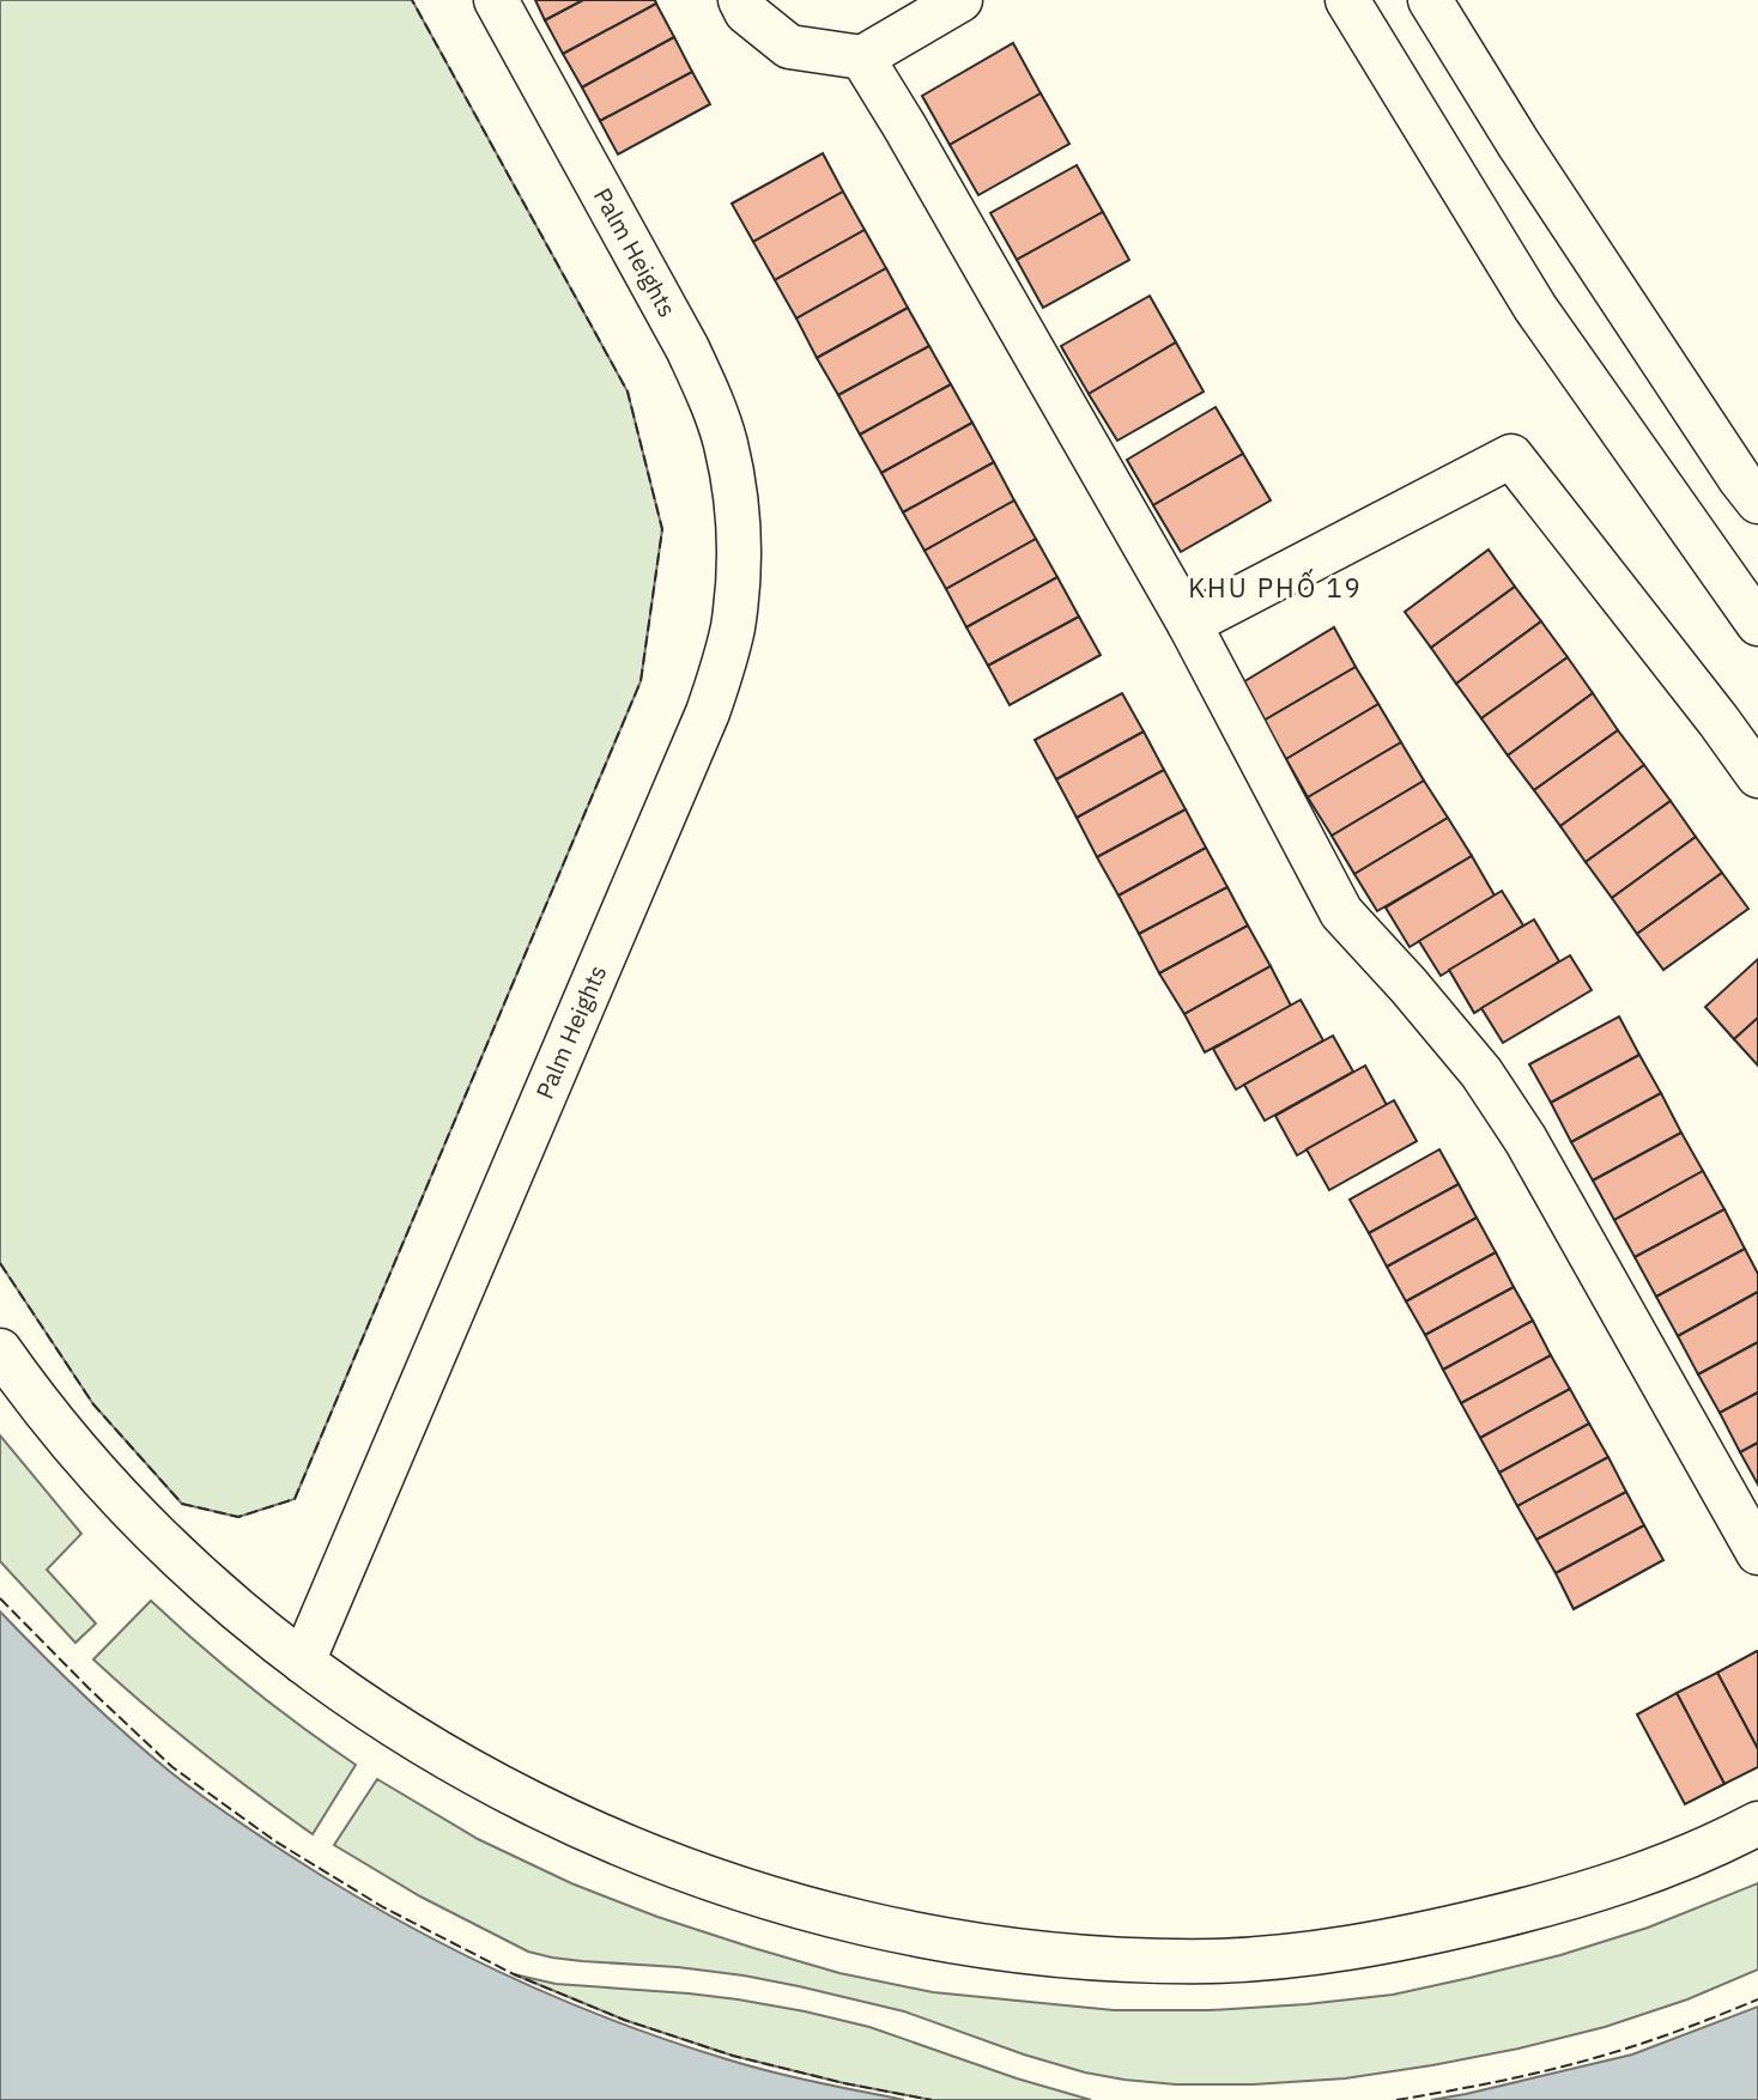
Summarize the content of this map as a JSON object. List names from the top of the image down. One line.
{"streets":{"street":["Palm Heights"]},"districts":["KHU PHỐ 19"]}
